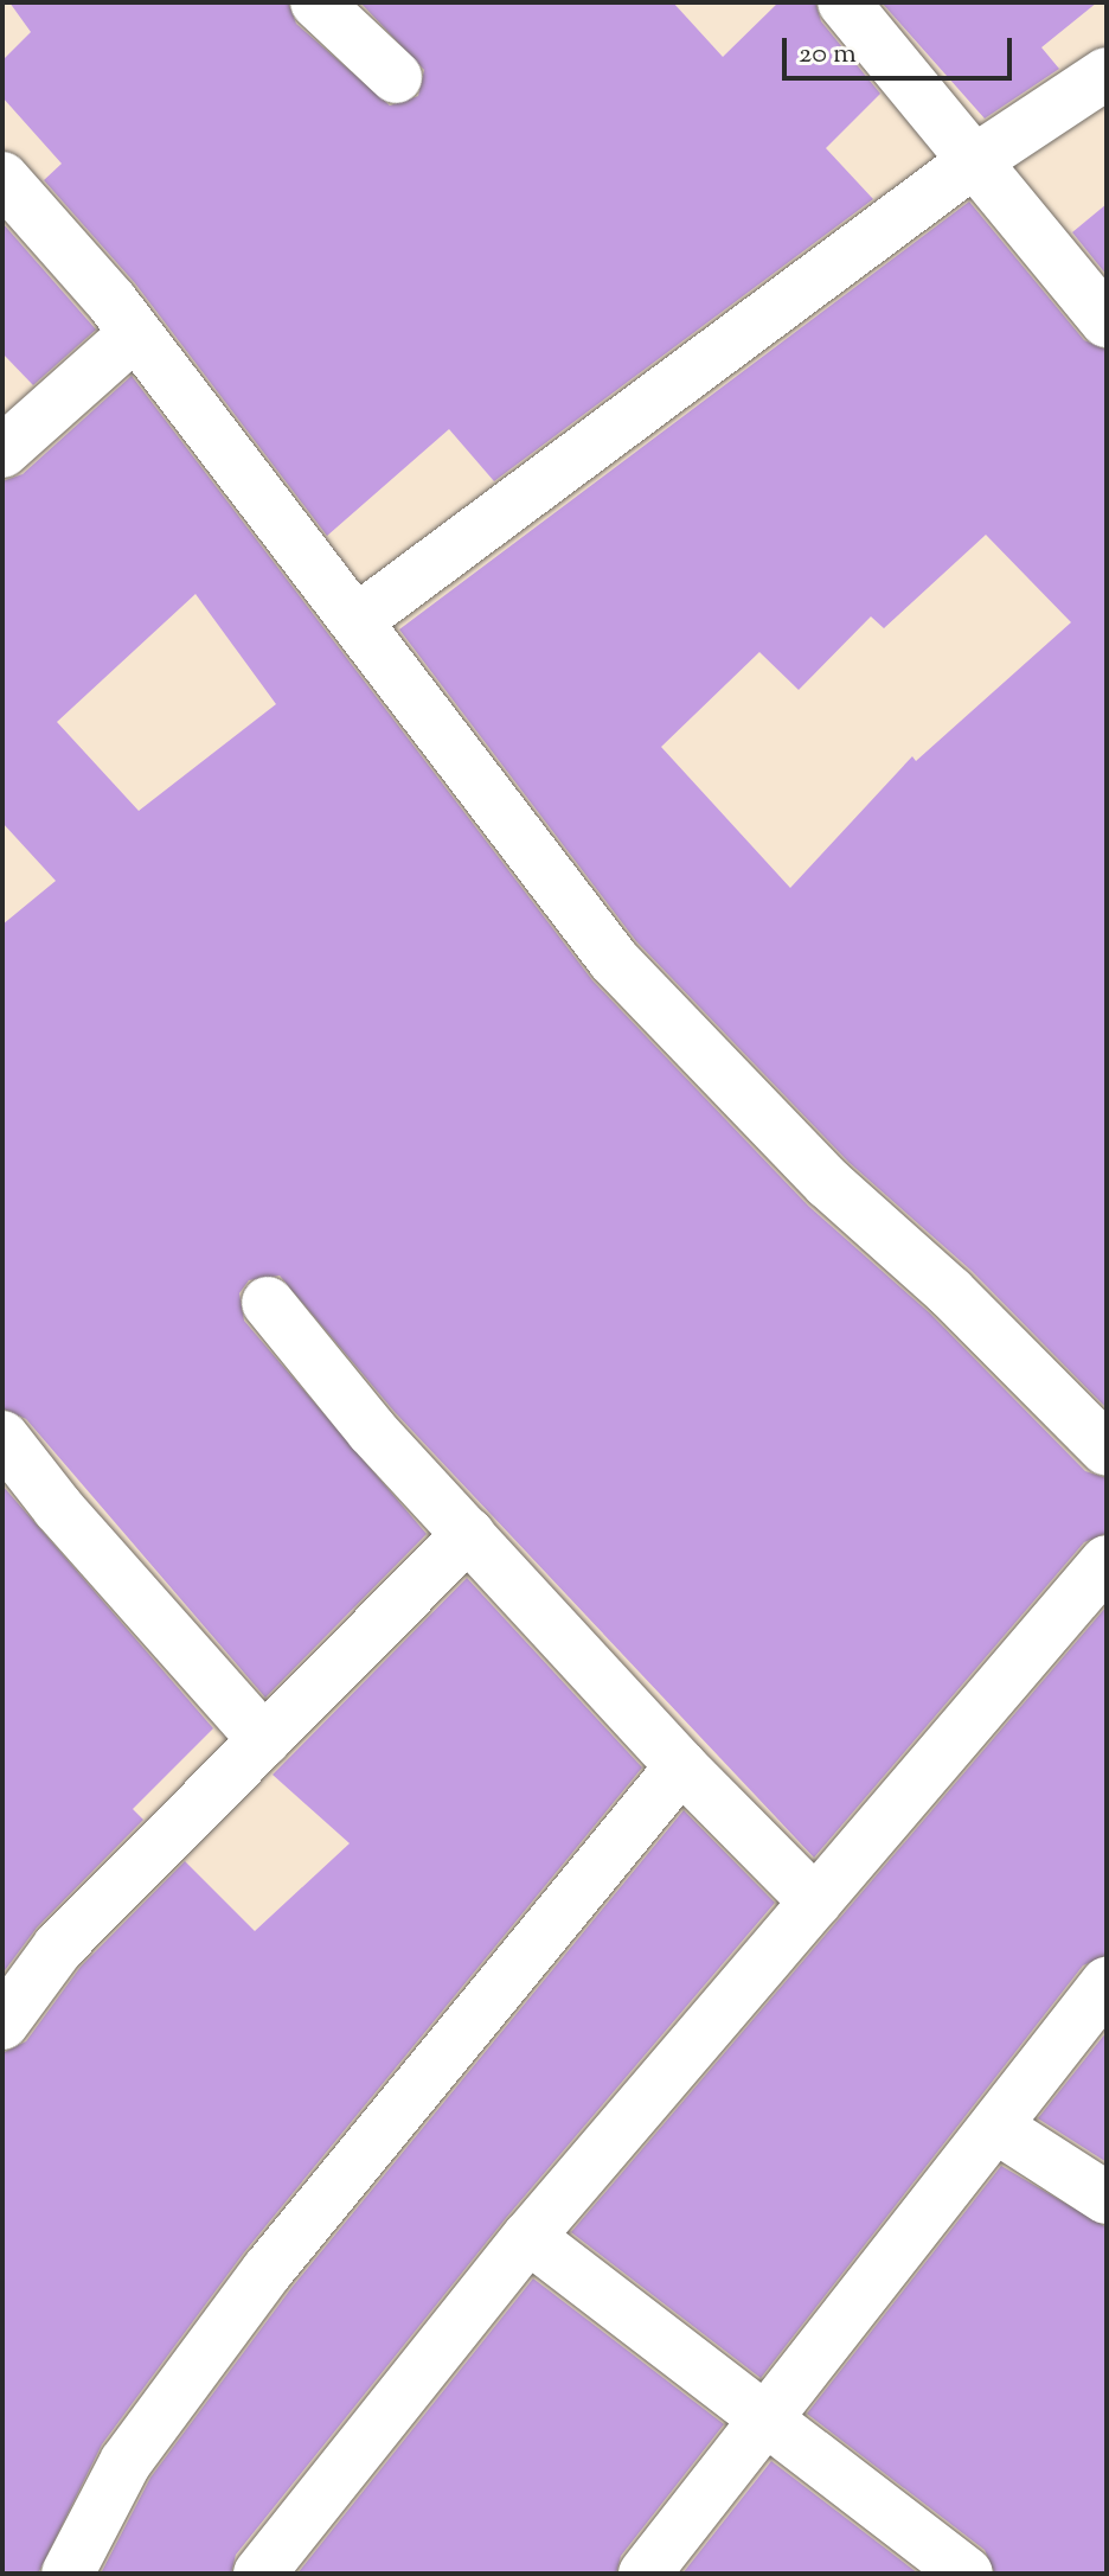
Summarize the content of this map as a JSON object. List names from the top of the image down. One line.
{"scale_bar":"20 m"}
